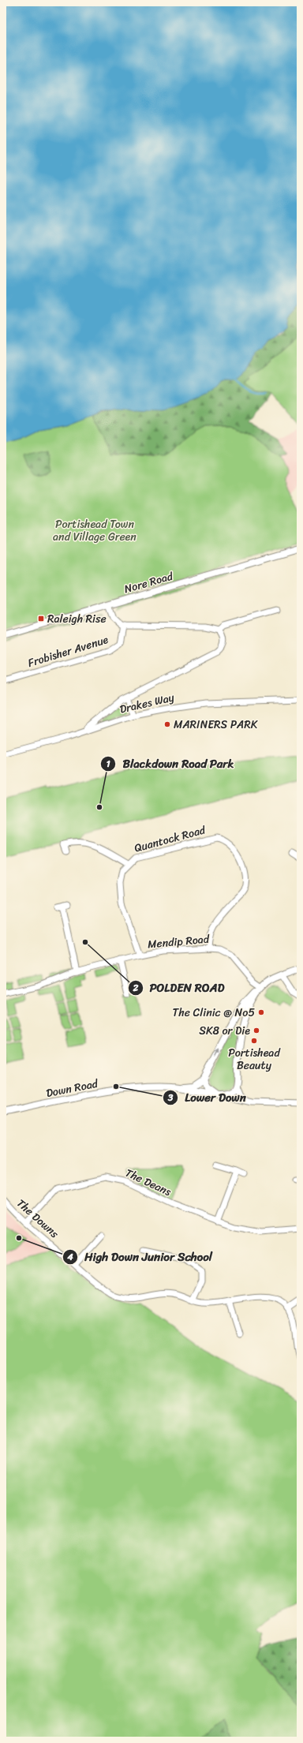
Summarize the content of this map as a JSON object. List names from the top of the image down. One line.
{"streets":{"street":["Nore Road","Frobisher Avenue","Drakes Way","Quantock Road","Mendip Road","Down Road","The Deans","The Downs"]},"crossings":[["Quantock Road","Mendip Road"],["The Deans","The Downs"]],"parks":["Portishead Town and Village Green"],"places":{"transit":["Raleigh Rise"],"other":["MARINERS PARK","Blackdown Road Park","POLDEN ROAD","The Clinic @ No5","SK8 or Die","Portishead Beauty","Lower Down","High Down Junior School"]}}
